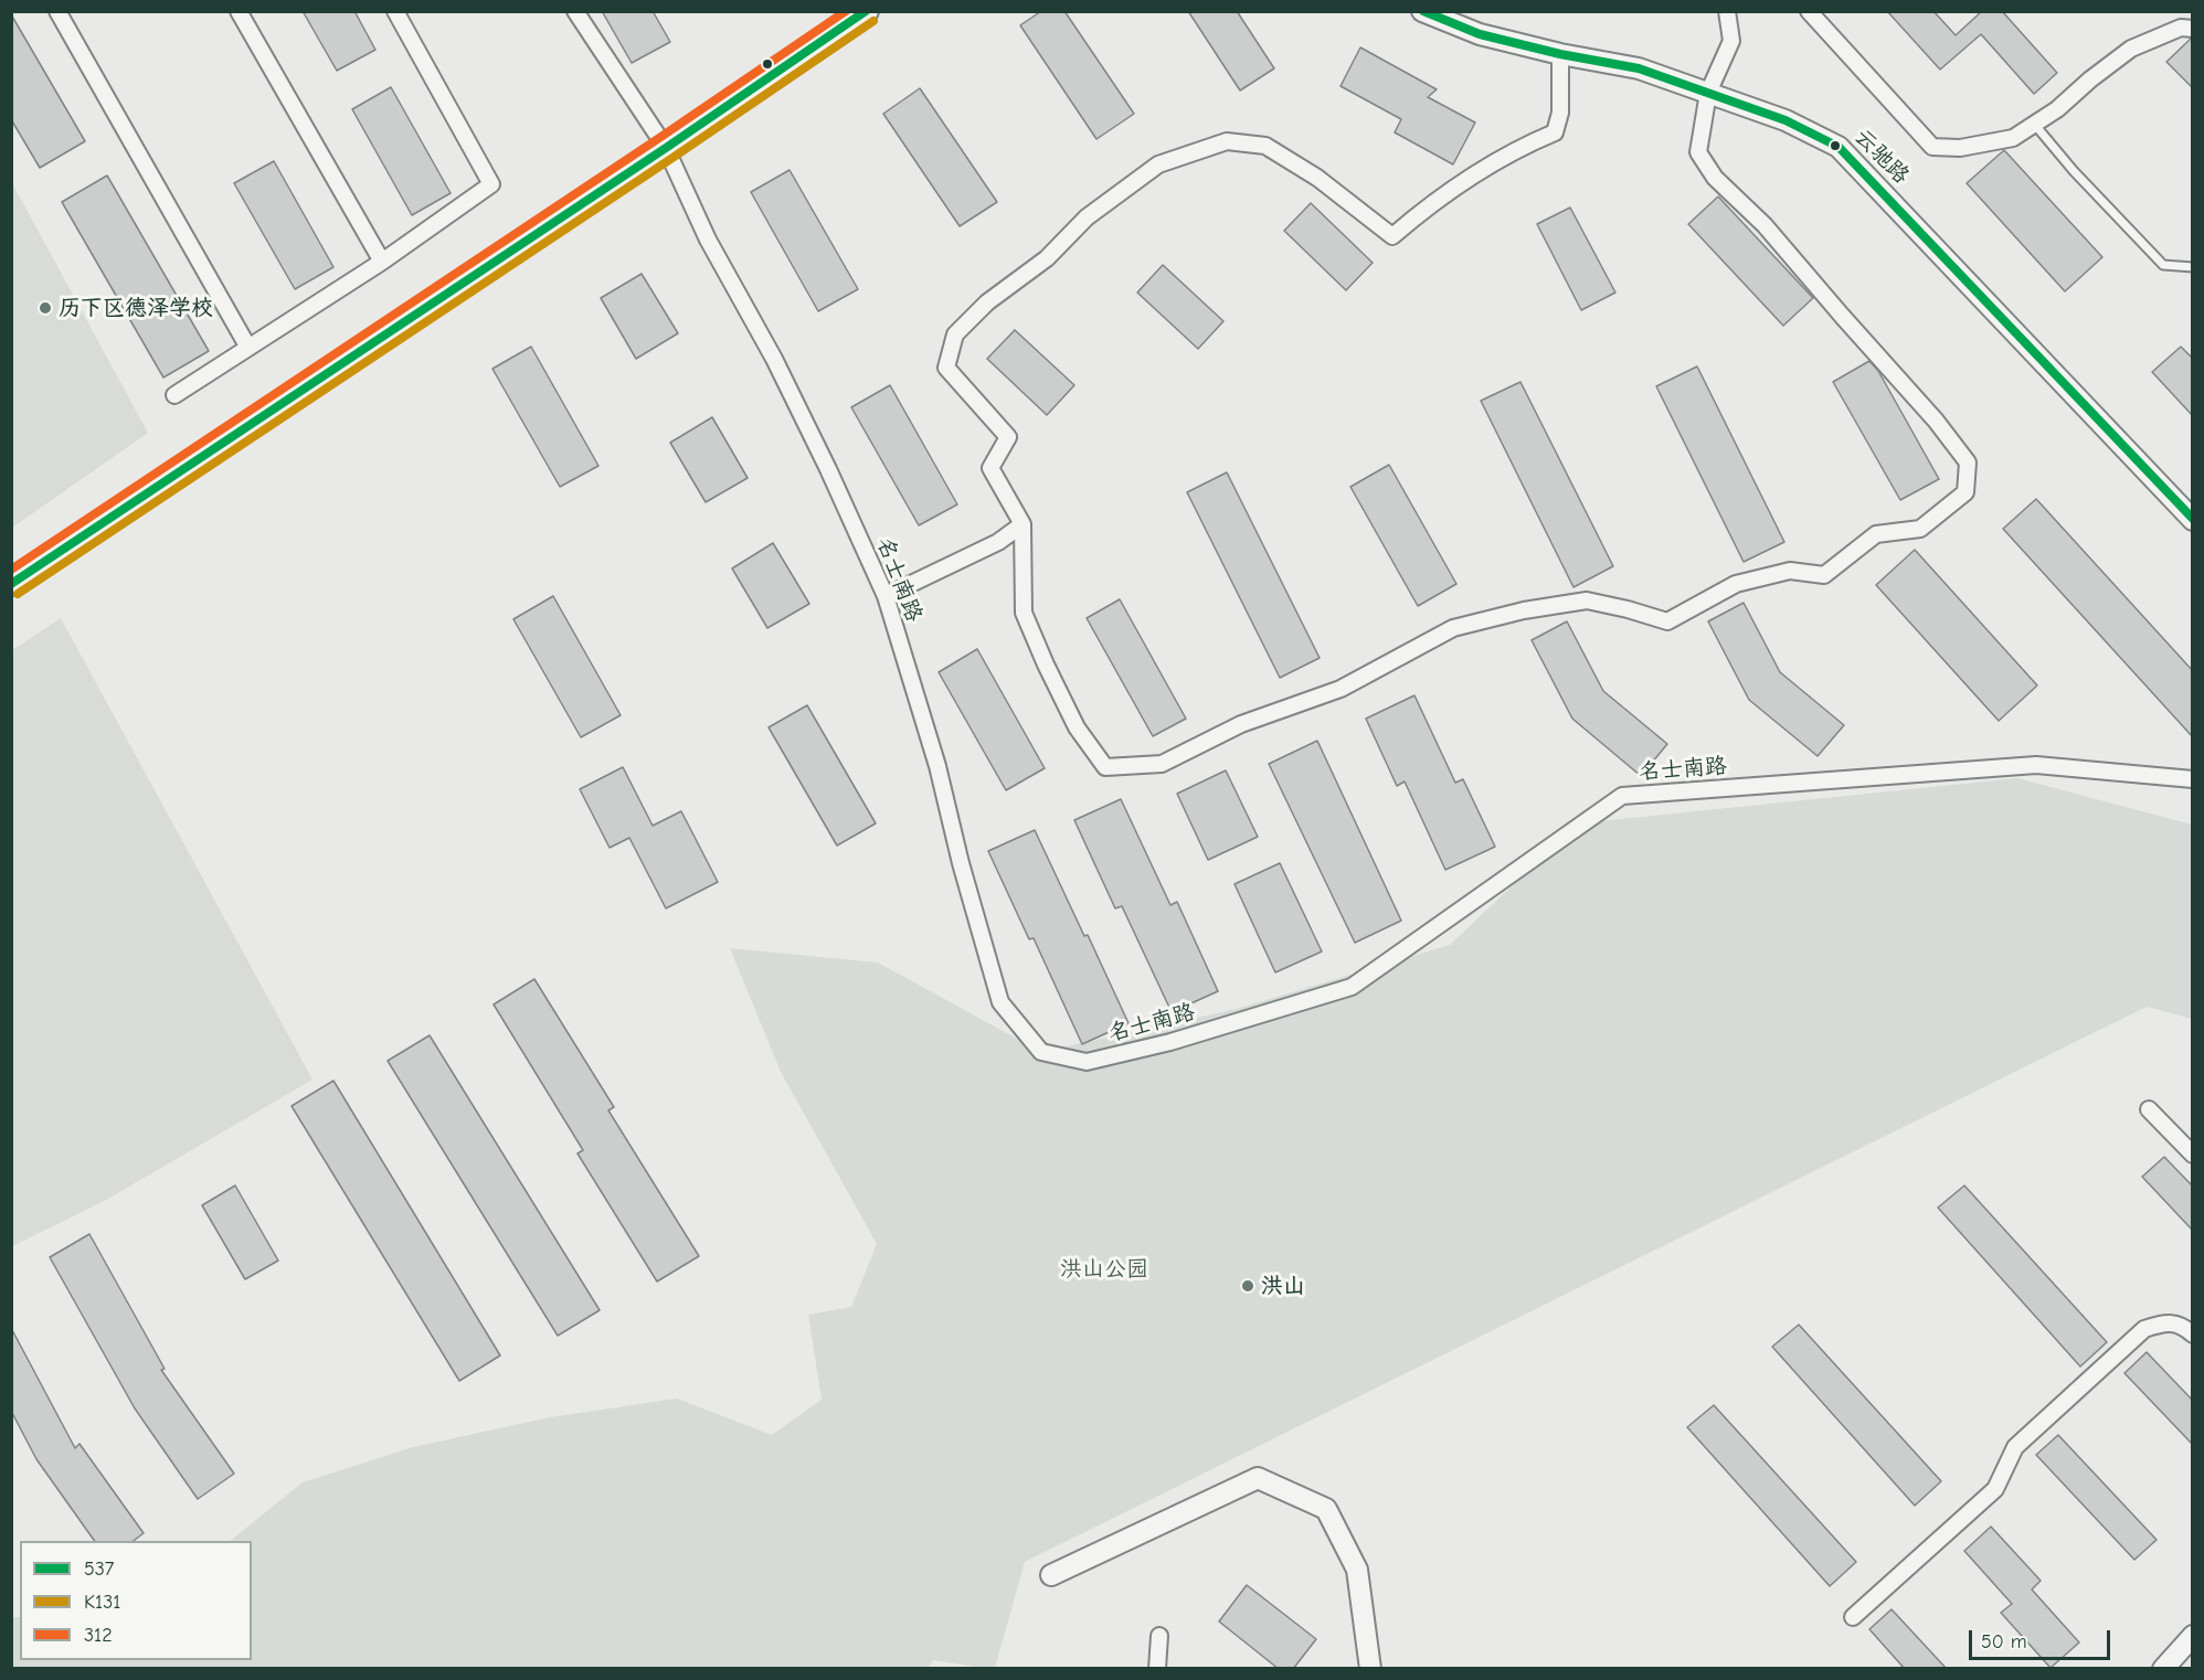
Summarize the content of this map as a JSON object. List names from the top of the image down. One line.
{"streets":{"street":["云驰路","名士南路"]},"parks":["洪山公园"],"places":["历下区德泽学校","洪山"],"lines":["transit line 537","transit line 312","transit line K131"],"legend":["537","K131","312"],"scale_bar":"50 m"}
